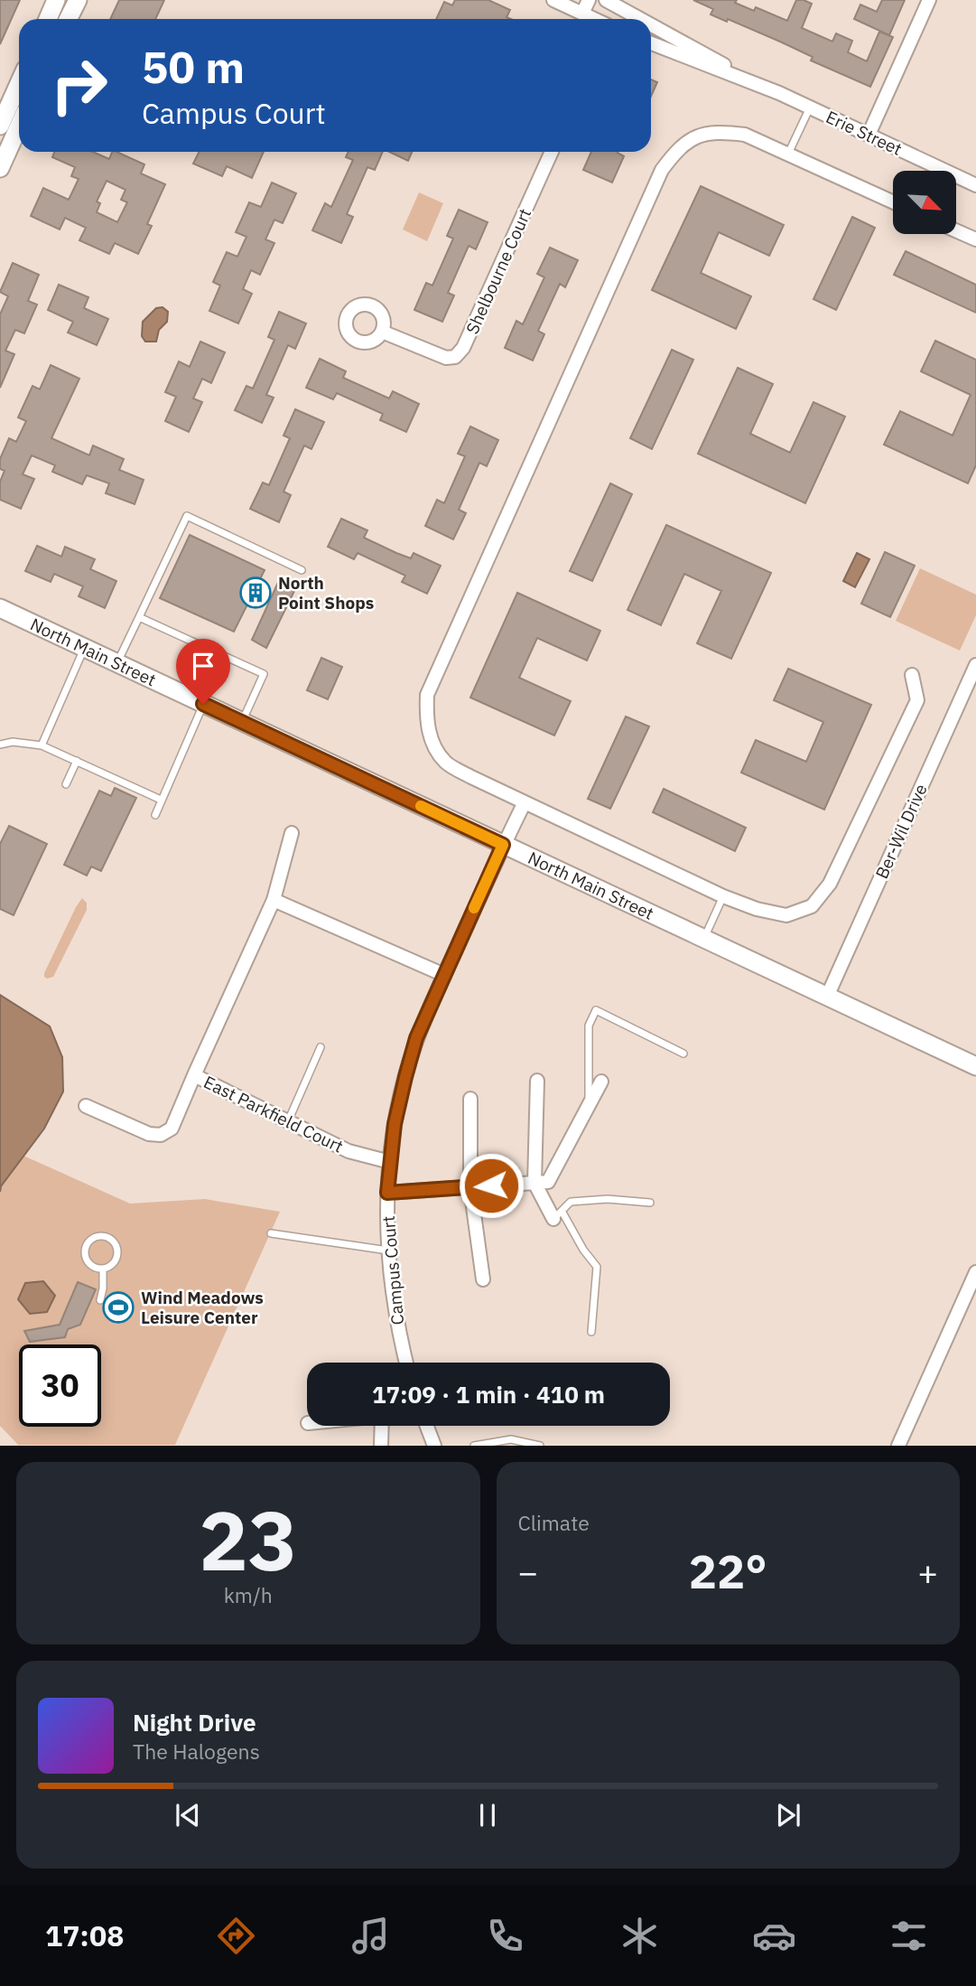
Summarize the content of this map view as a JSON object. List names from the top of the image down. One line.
{"streets":{"main road":["North Main Street"],"street":["Erie Street","Shelbourne Court","Ber-Wil Drive","East Parkfield Court","Campus Court"]},"crossings":[["North Main Street","Ber-Wil Drive"],["North Main Street","Campus Court"],["East Parkfield Court","Campus Court"]],"places":{"building":["North Point Shops"],"sports":["Wind Meadows Leisure Center"]},"north":"bottom right","page":{"turn":["50 m","Campus Court"],"limit":"30","trip":"17:09 · 1 min · 410 m","tile":[["23","km/h"],"Climate"],"heat":["−","22°","+"],"song":["Night Drive","The Halogens"],"tabs":"17:08"}}
